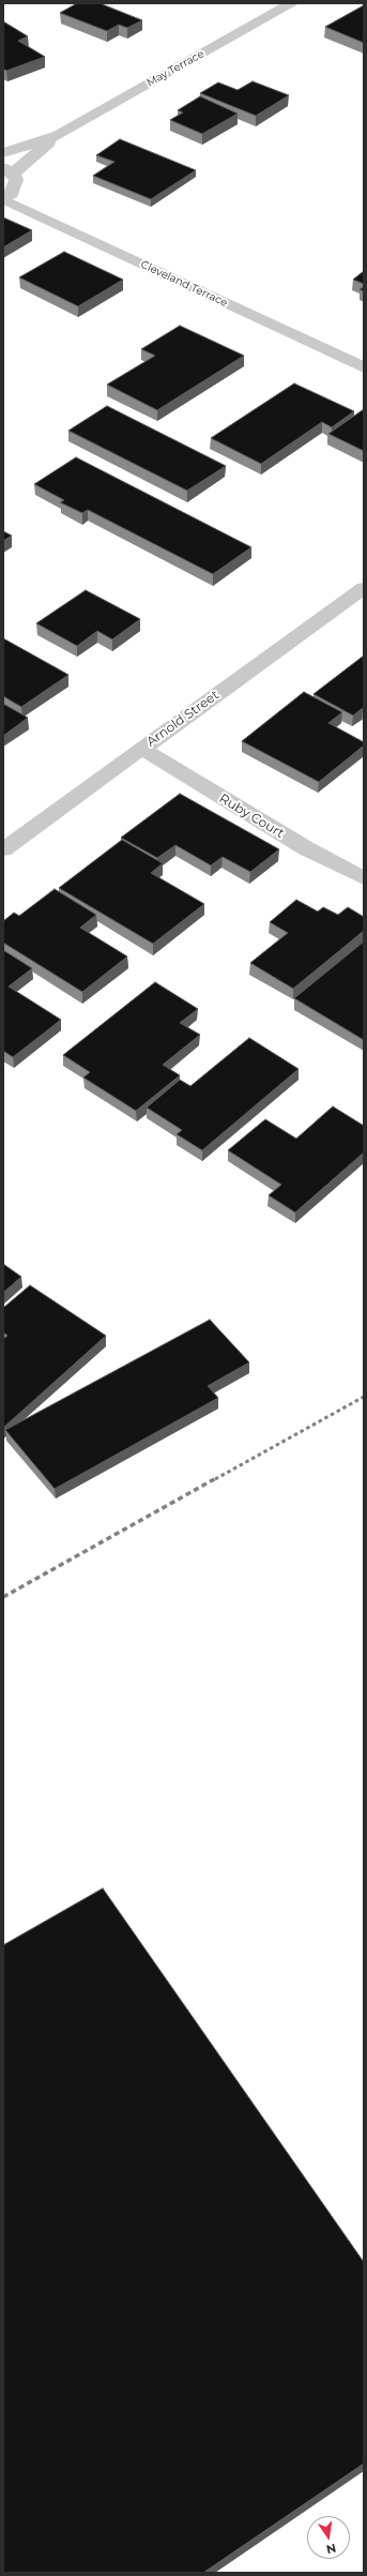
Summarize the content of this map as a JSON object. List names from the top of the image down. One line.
{"streets":{"street":["May Terrace","Cleveland Terrace","Arnold Street","Ruby Court"]},"crossings":[["Arnold Street","Ruby Court"]],"north":"bottom"}
